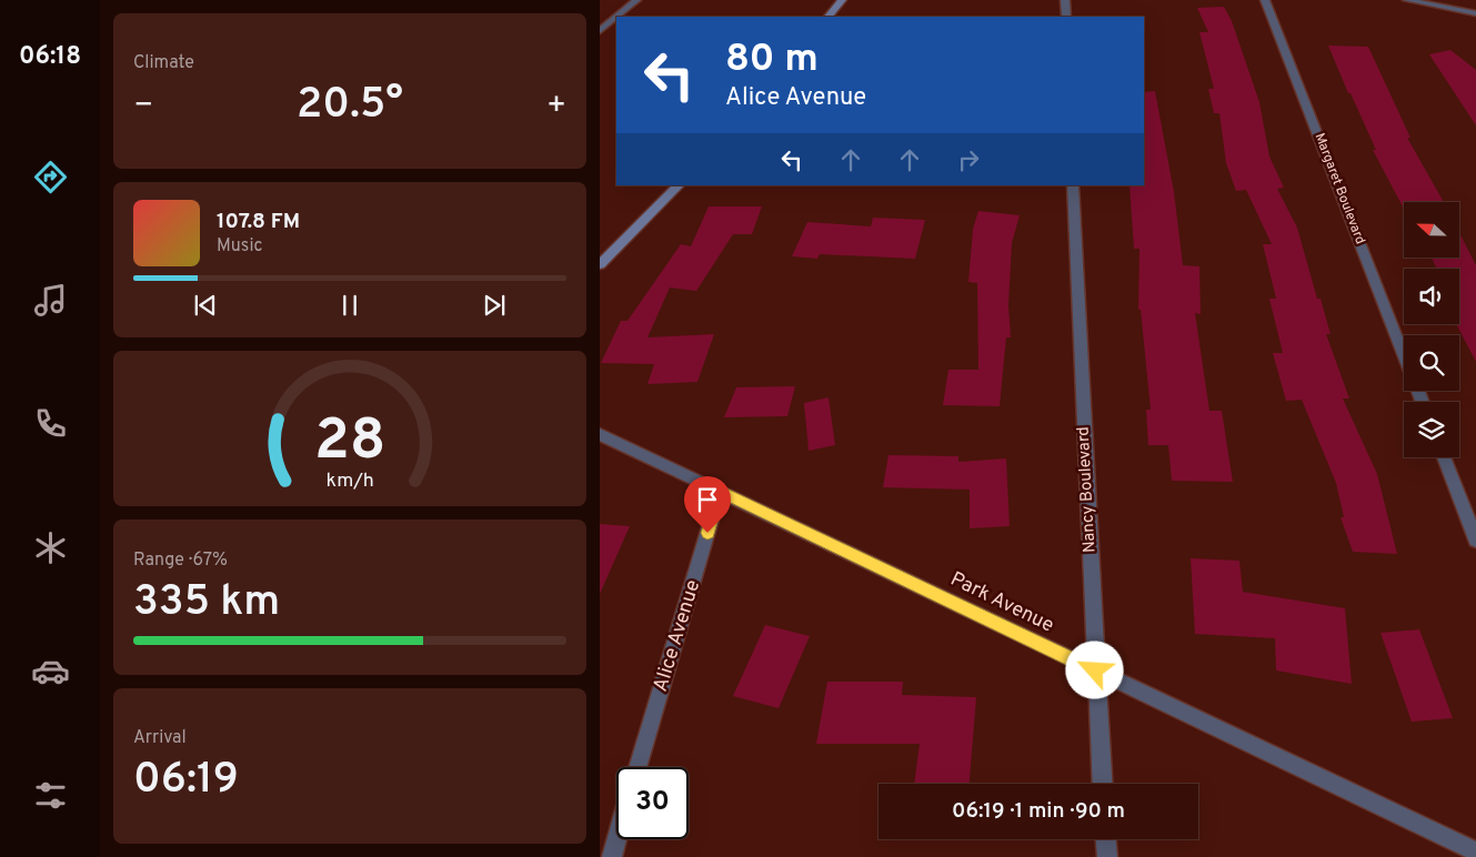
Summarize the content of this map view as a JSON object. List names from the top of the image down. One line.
{"streets":{"street":["Margaret Boulevard","Nancy Boulevard","Park Avenue","Alice Avenue"]},"crossings":[["Nancy Boulevard","Park Avenue"],["Park Avenue","Alice Avenue"]],"north":"left","page":{"tabs":"06:18","tile":["Climate",["Range · 67%","335 km"],["Arrival","06:19"]],"turn":["80 m","Alice Avenue"],"heat":["−","20.5°","+"],"song":["107.8 FM","Music"],"limit":"30","trip":"06:19 · 1 min · 90 m","gauge":["28","km/h"]}}
